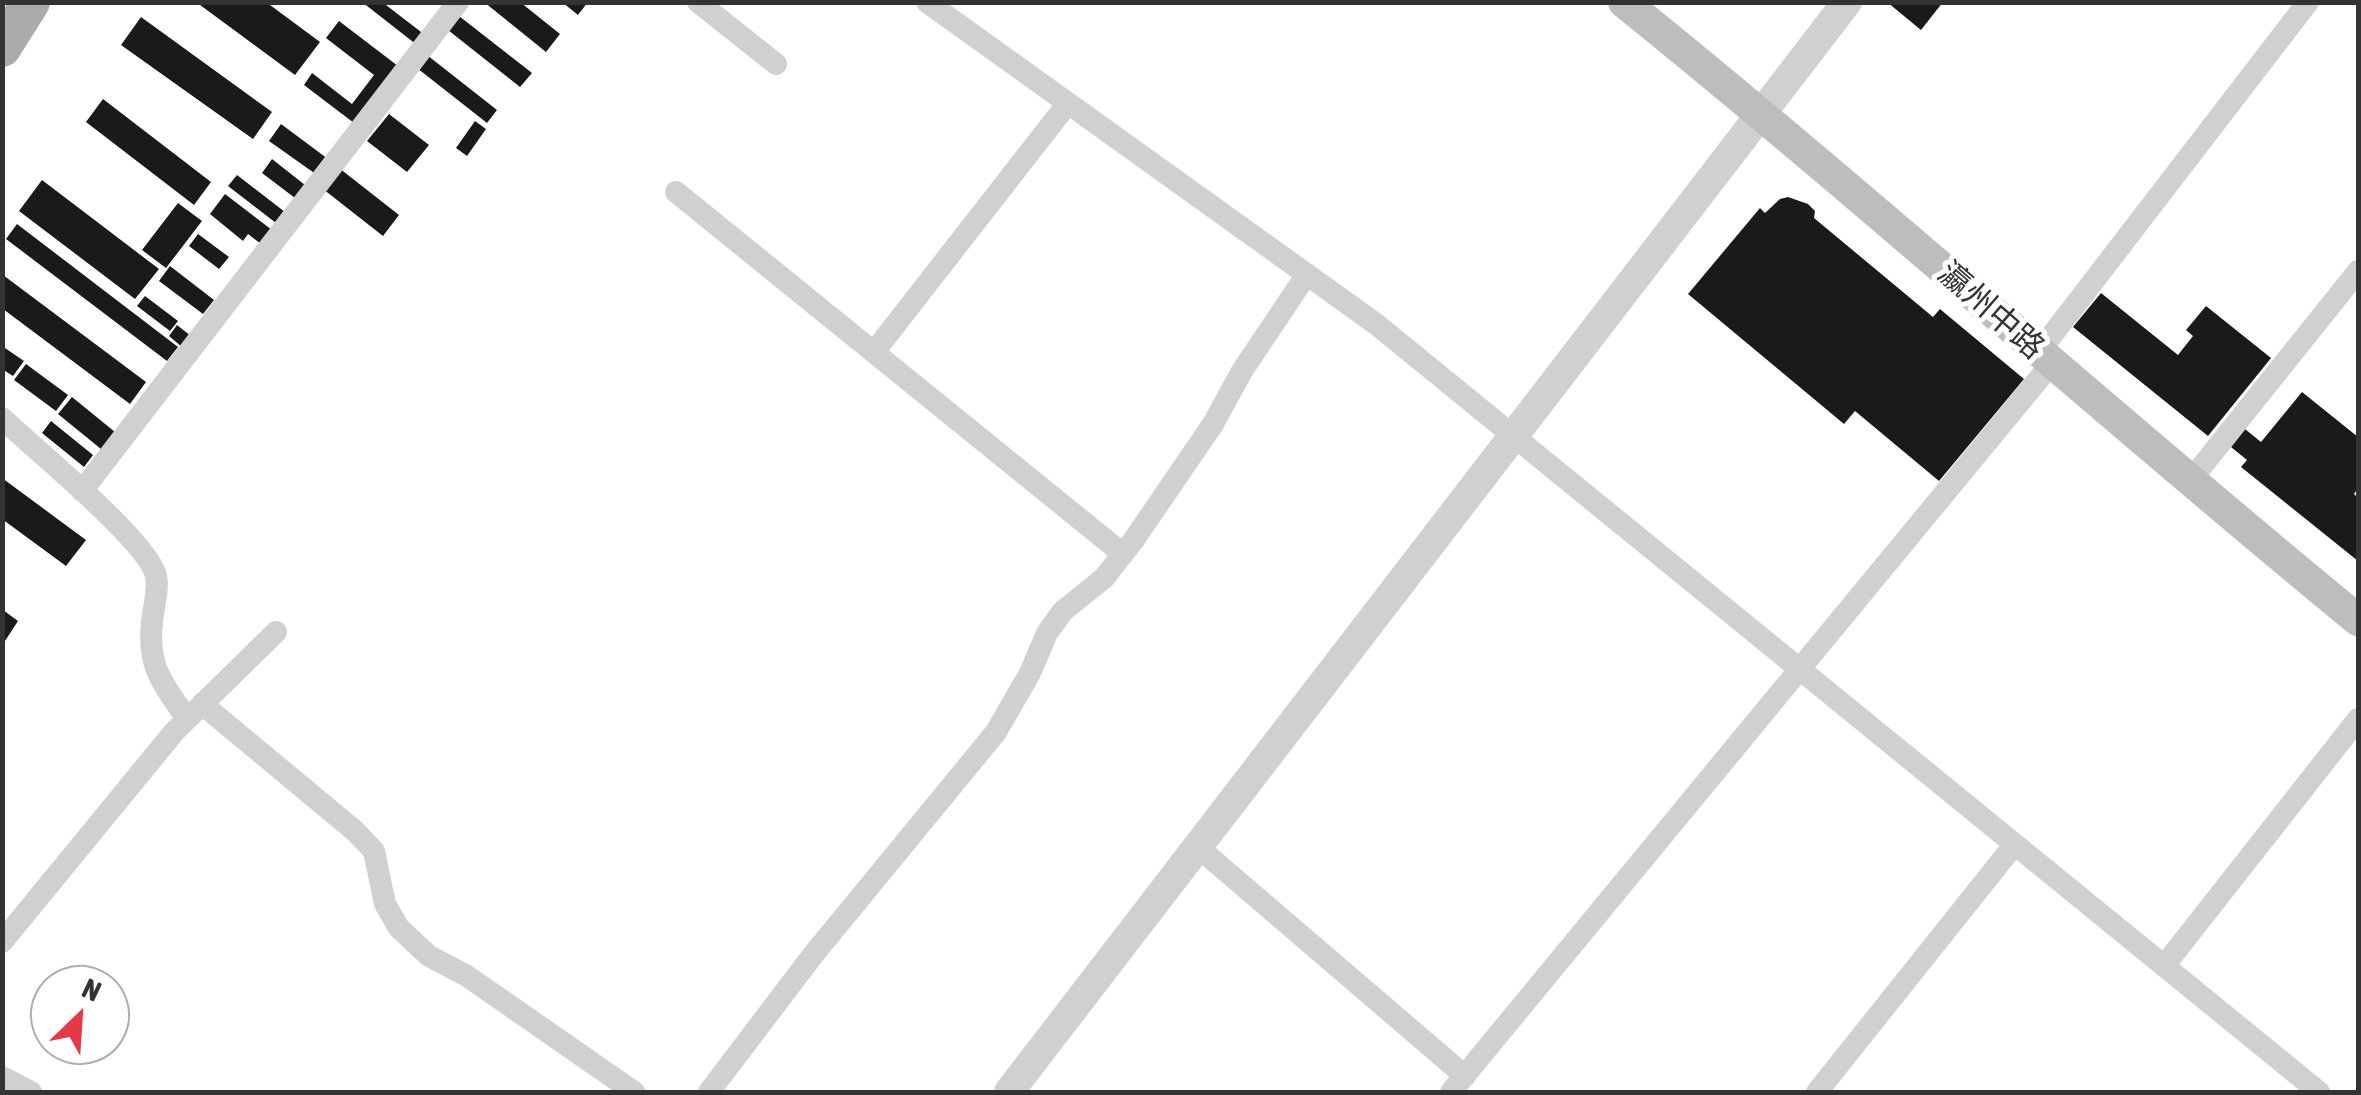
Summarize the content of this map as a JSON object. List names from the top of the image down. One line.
{"streets":{"main road":["瀛州中路"]},"north":"top right"}
